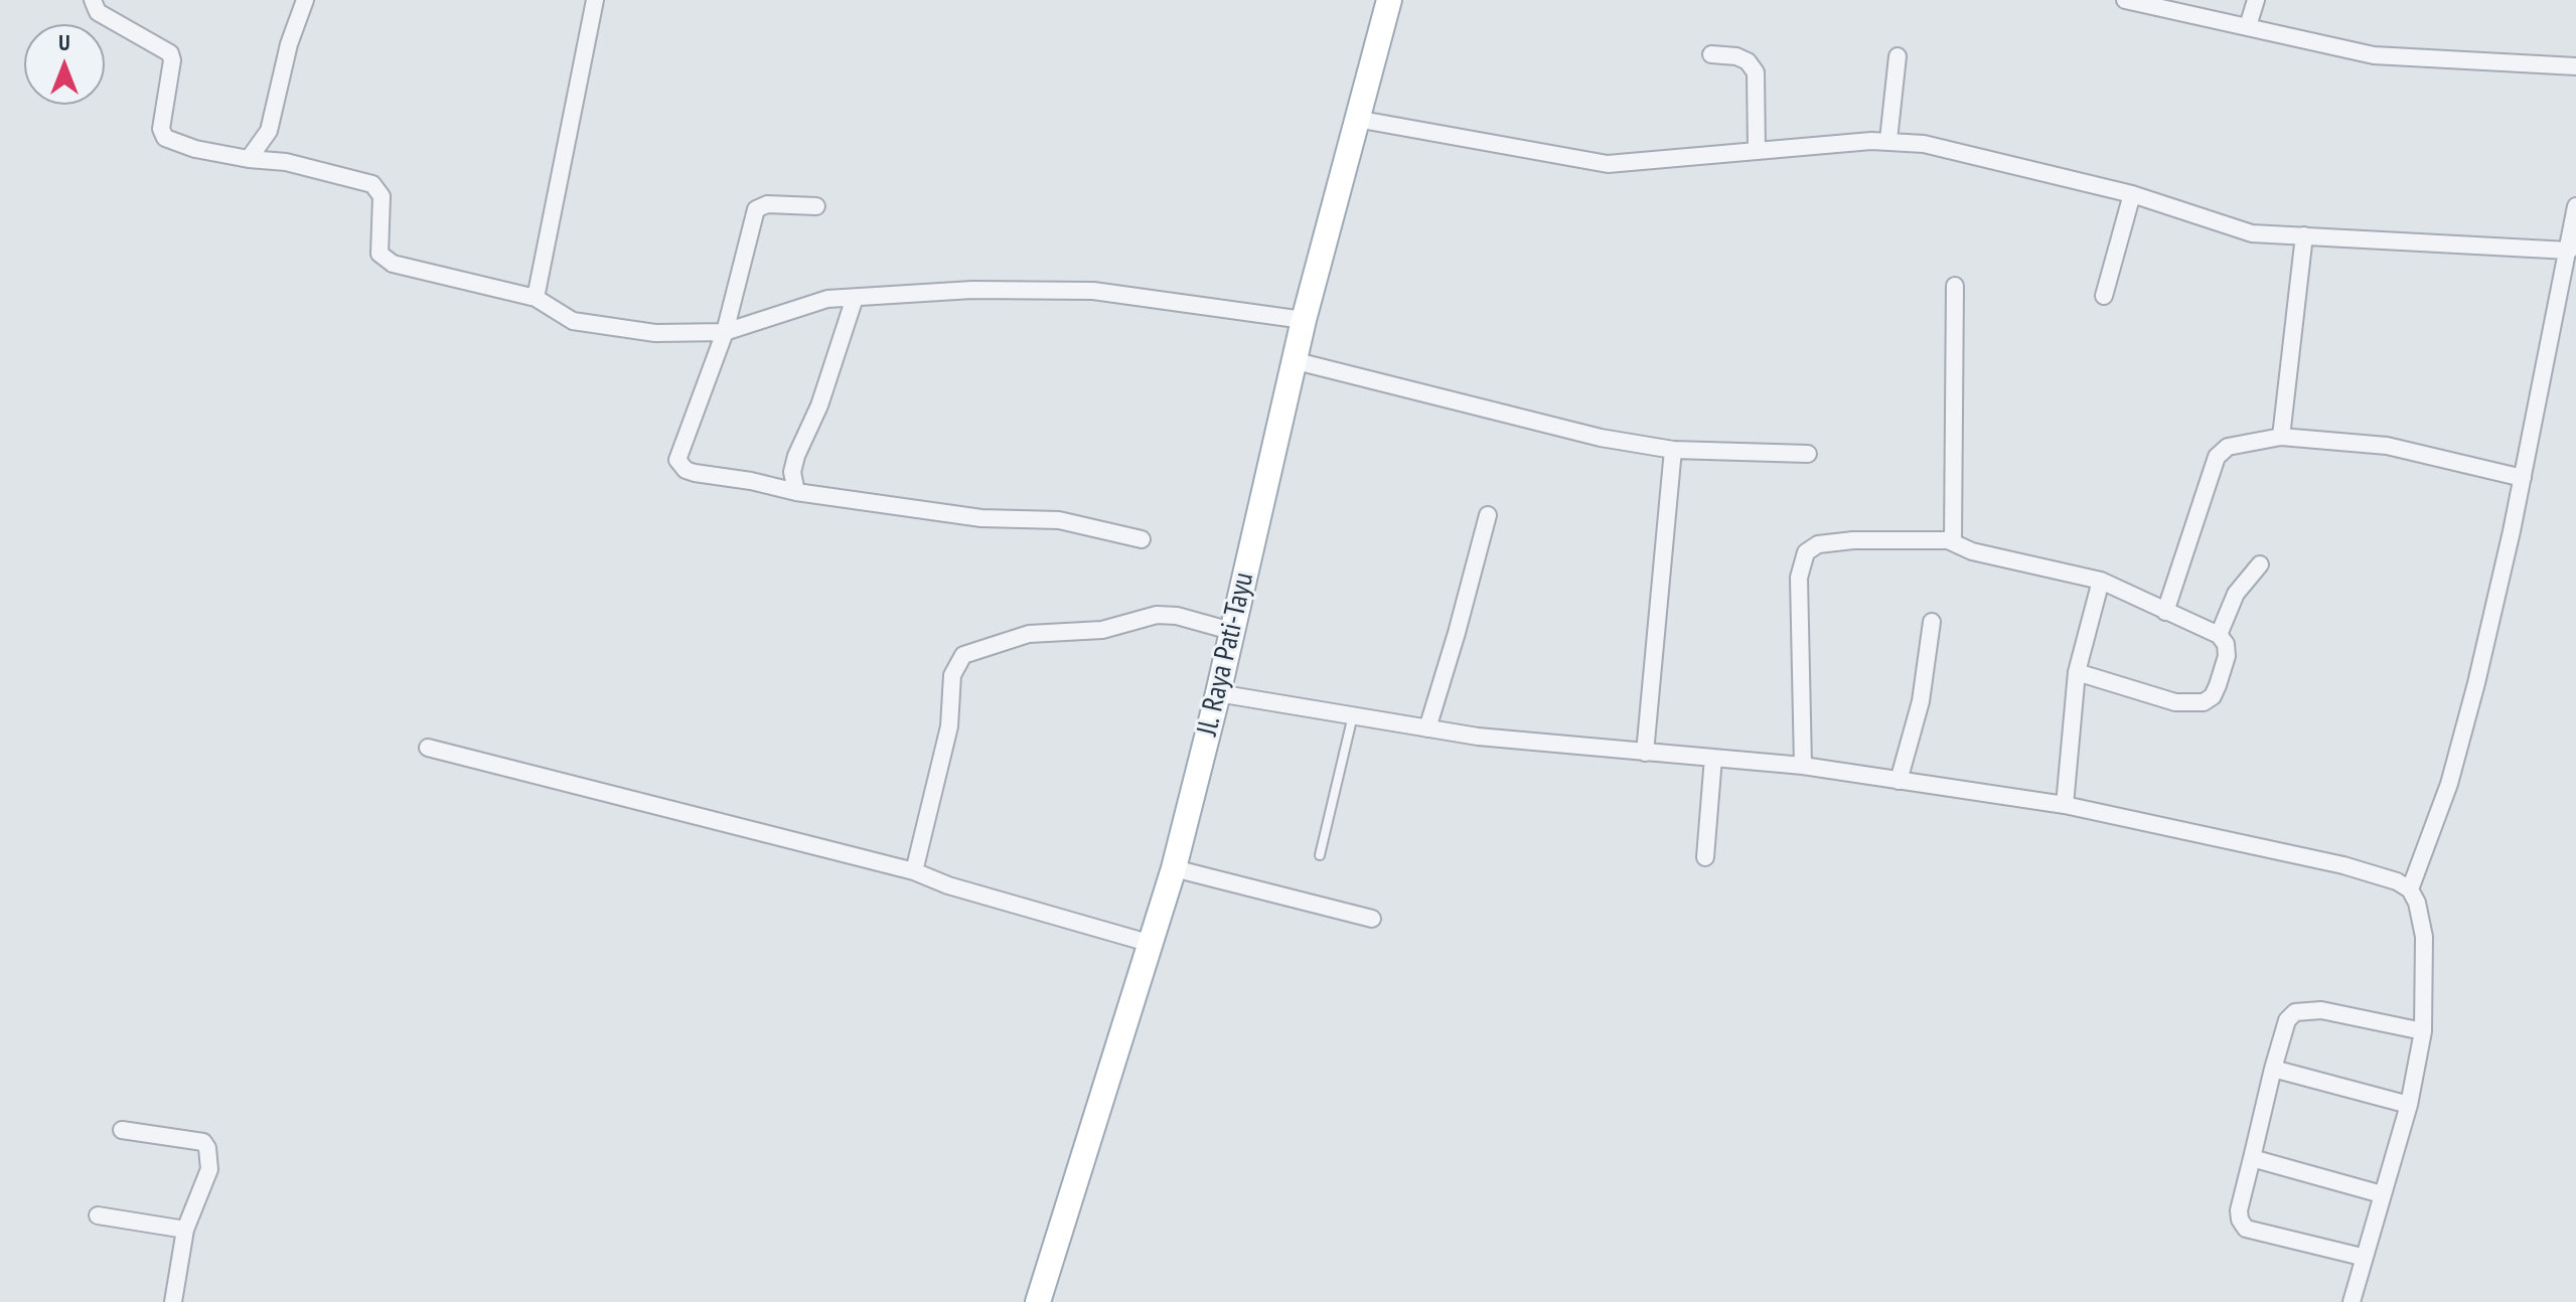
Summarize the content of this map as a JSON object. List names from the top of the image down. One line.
{"streets":{"main road":["Jl. Raya Pati-Tayu"]},"north":"top"}
